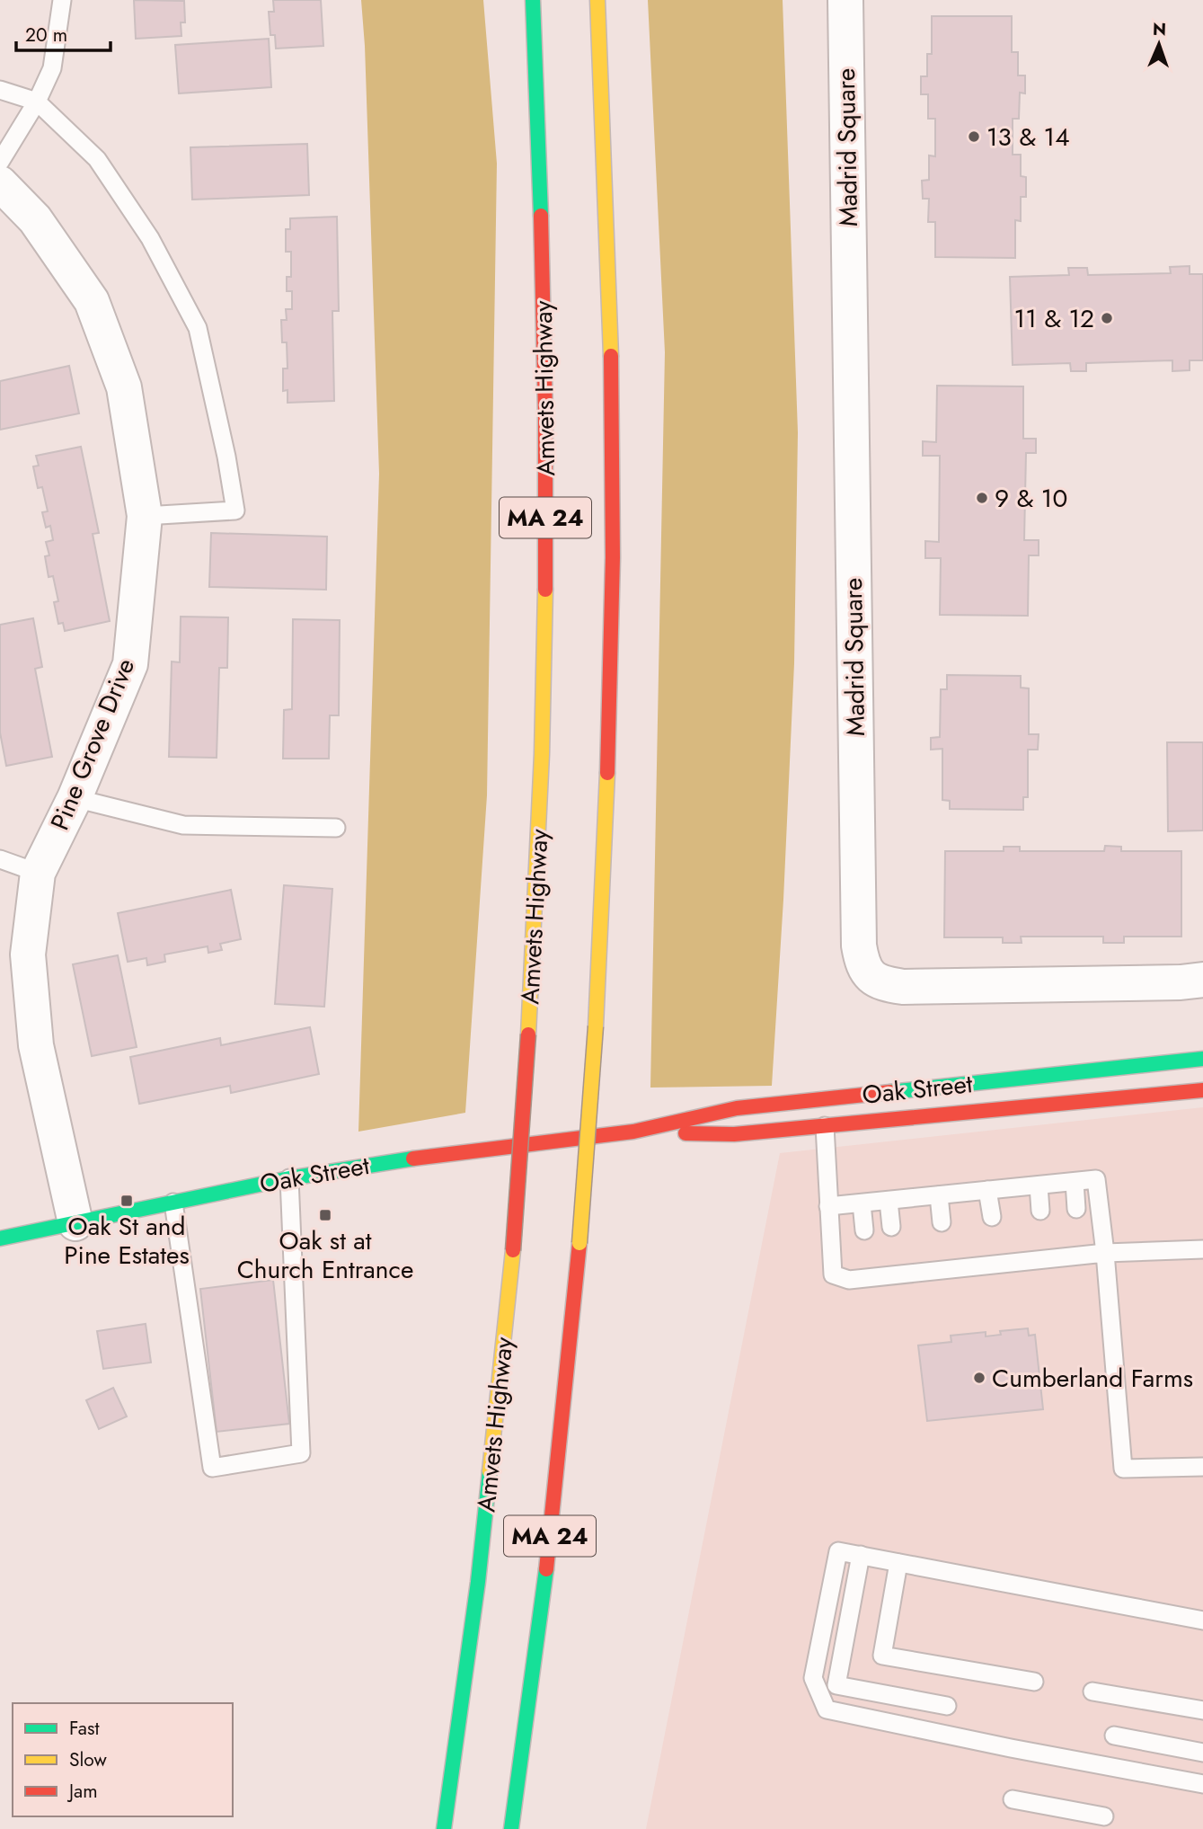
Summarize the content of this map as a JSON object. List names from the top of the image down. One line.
{"streets":{"main road":["Amvets Highway","MA 24","Oak Street"],"street":["Madrid Square","Pine Grove Drive"]},"crossings":[["Pine Grove Drive","Oak Street"]],"places":{"other":["13 & 14","11 & 12","9 & 10","Cumberland Farms"],"transit":["Oak St and Pine Estates","Oak st at Church Entrance"]},"legend":["Fast","Slow","Jam"],"scale_bar":"20 m","north":"top"}
